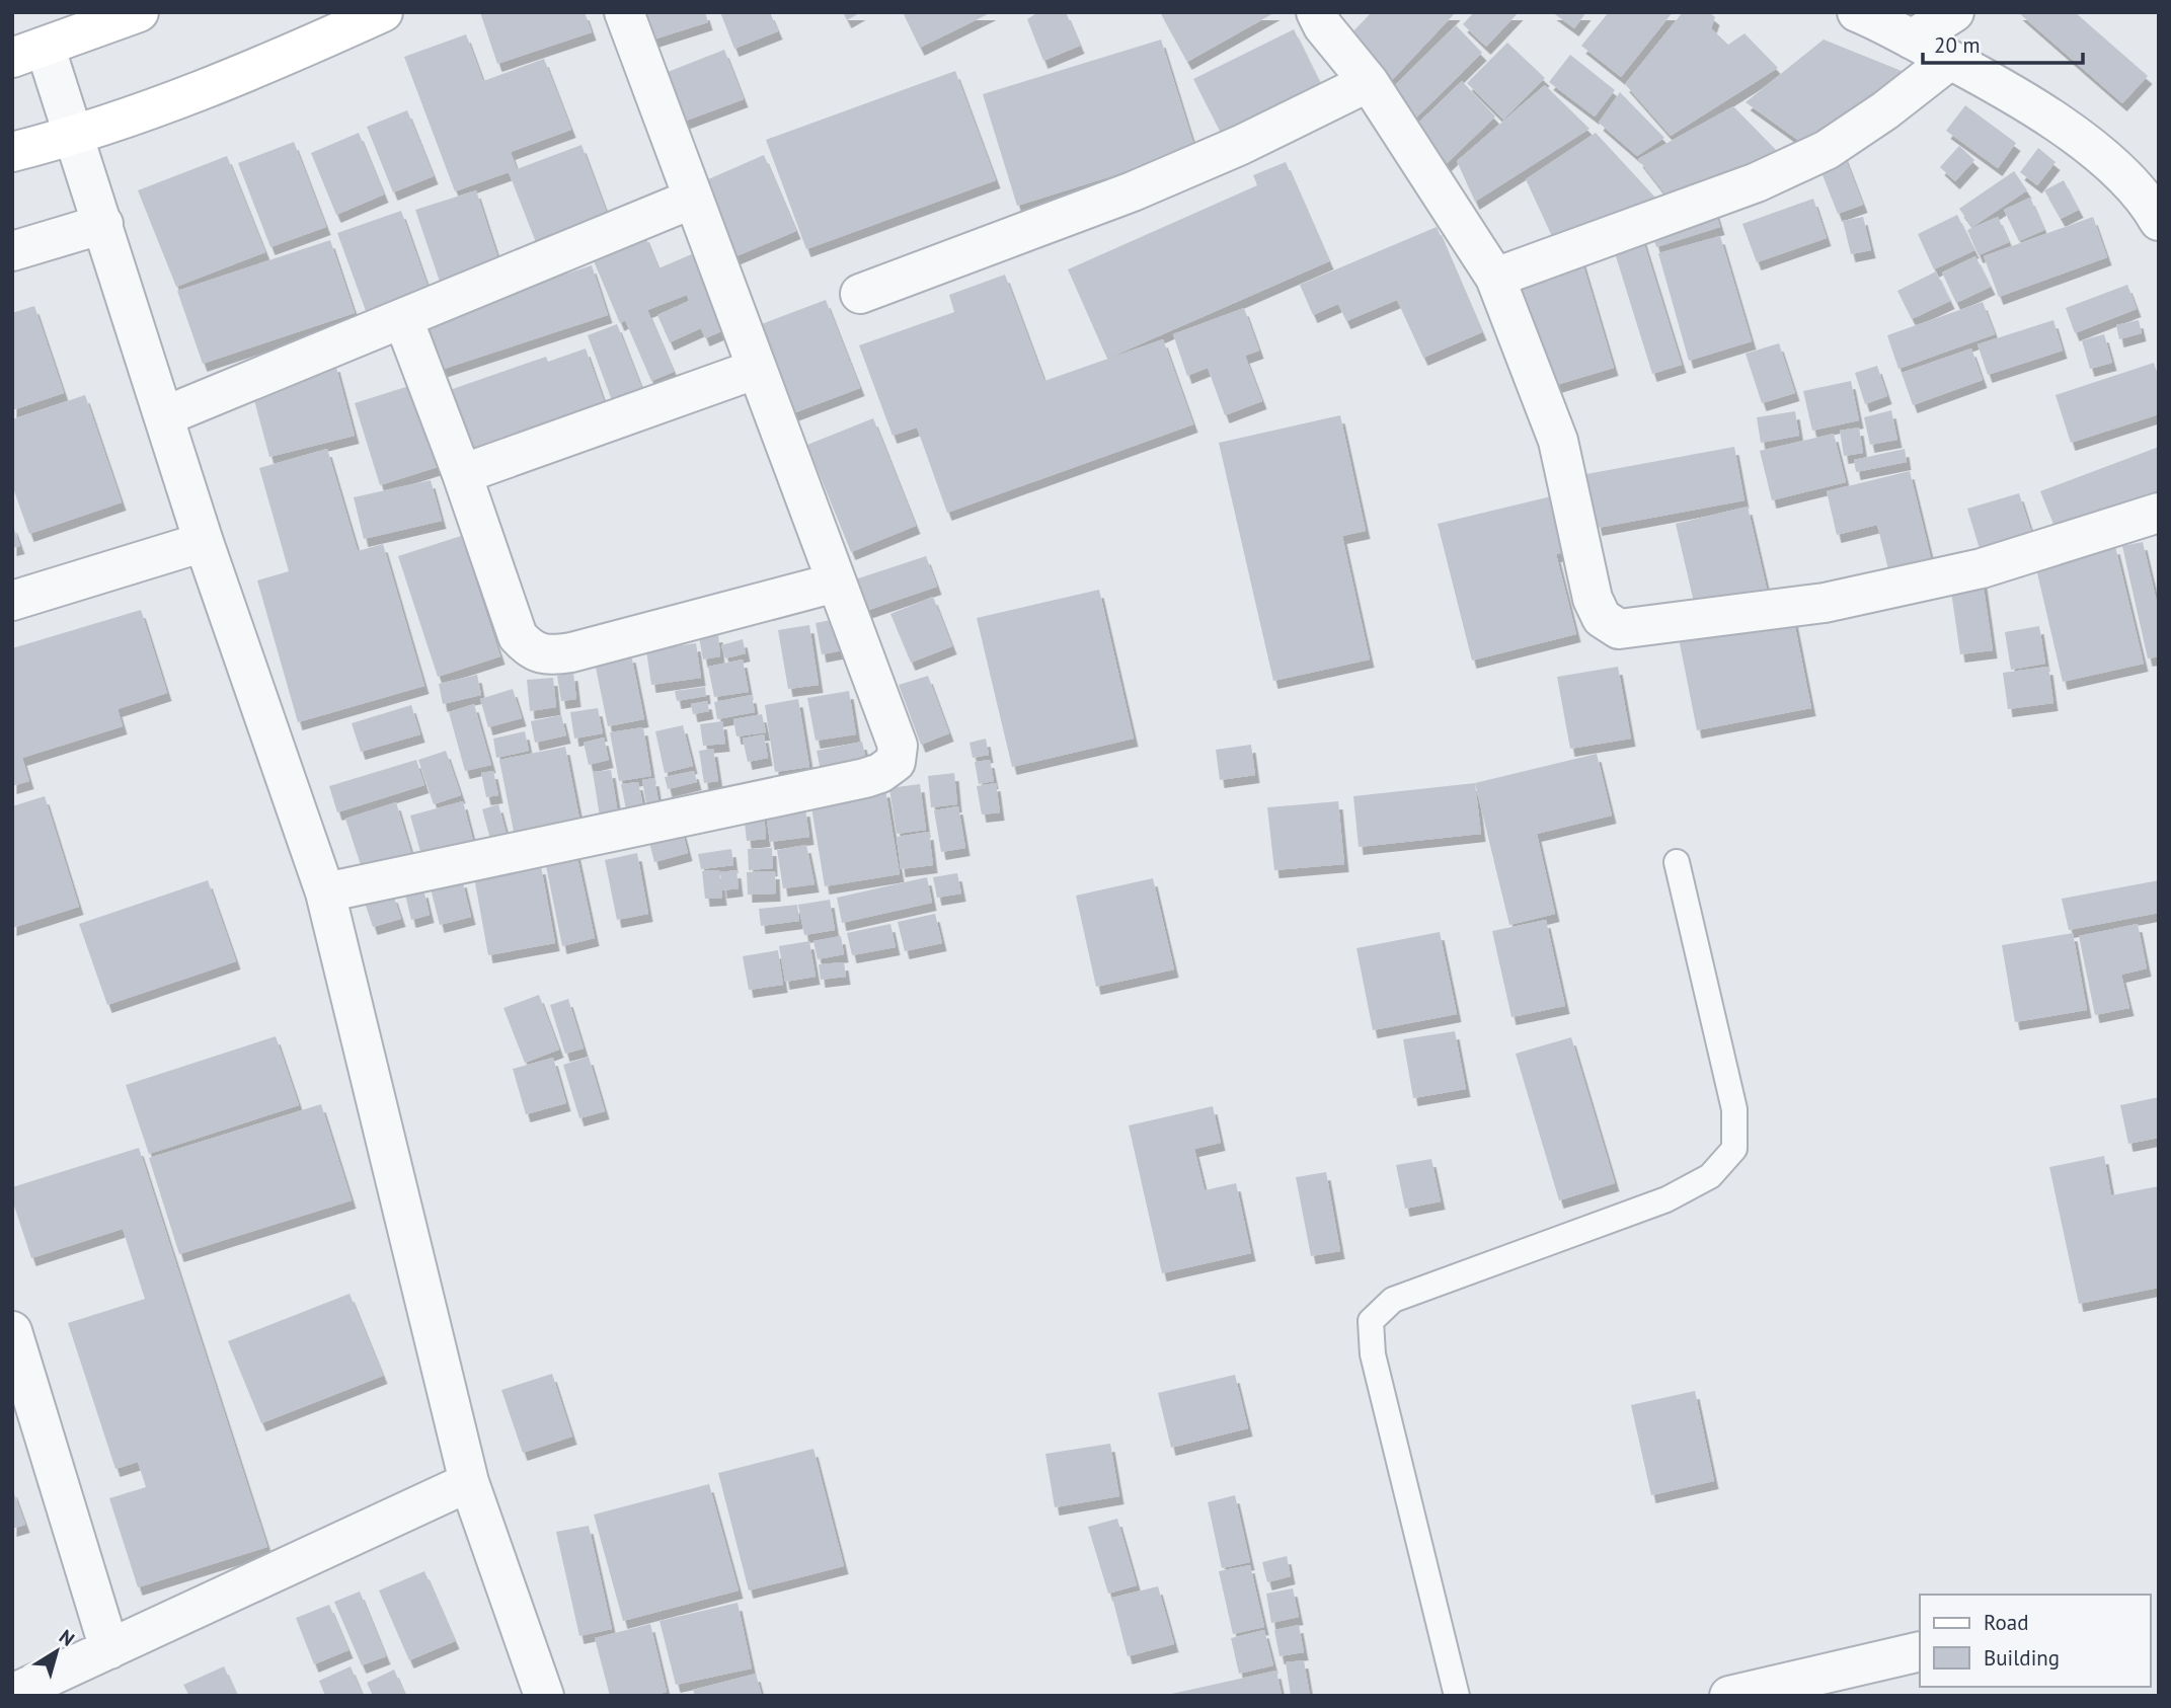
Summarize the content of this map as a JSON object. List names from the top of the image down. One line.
{"legend":["Road","Building"],"scale_bar":"20 m","north":"top right"}
